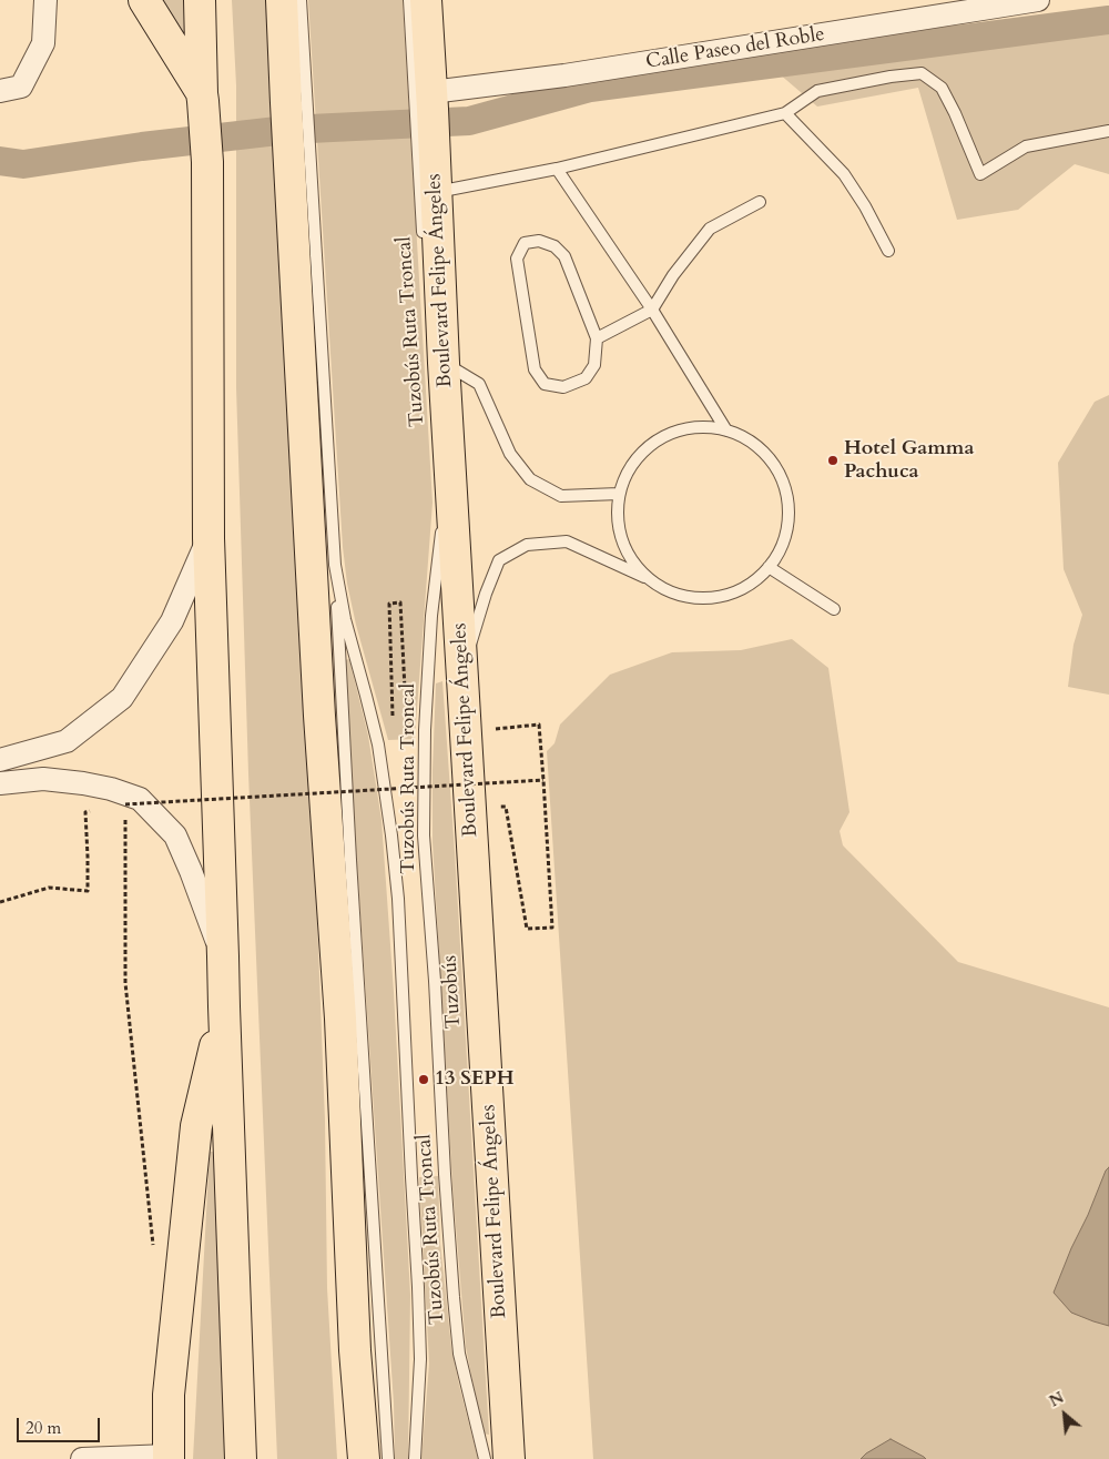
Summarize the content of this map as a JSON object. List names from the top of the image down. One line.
{"streets":{"main road":["Boulevard Felipe Ángeles"],"street":["Calle Paseo del Roble"],"lane":["Tuzobús Ruta Troncal","Tuzobús"]},"crossings":[["Calle Paseo del Roble","Boulevard Felipe Ángeles"],["Boulevard Felipe Ángeles","Tuzobús Ruta Troncal"]],"places":["Hotel Gamma Pachuca","13 SEPH"],"scale_bar":"20 m","north":"top left"}
